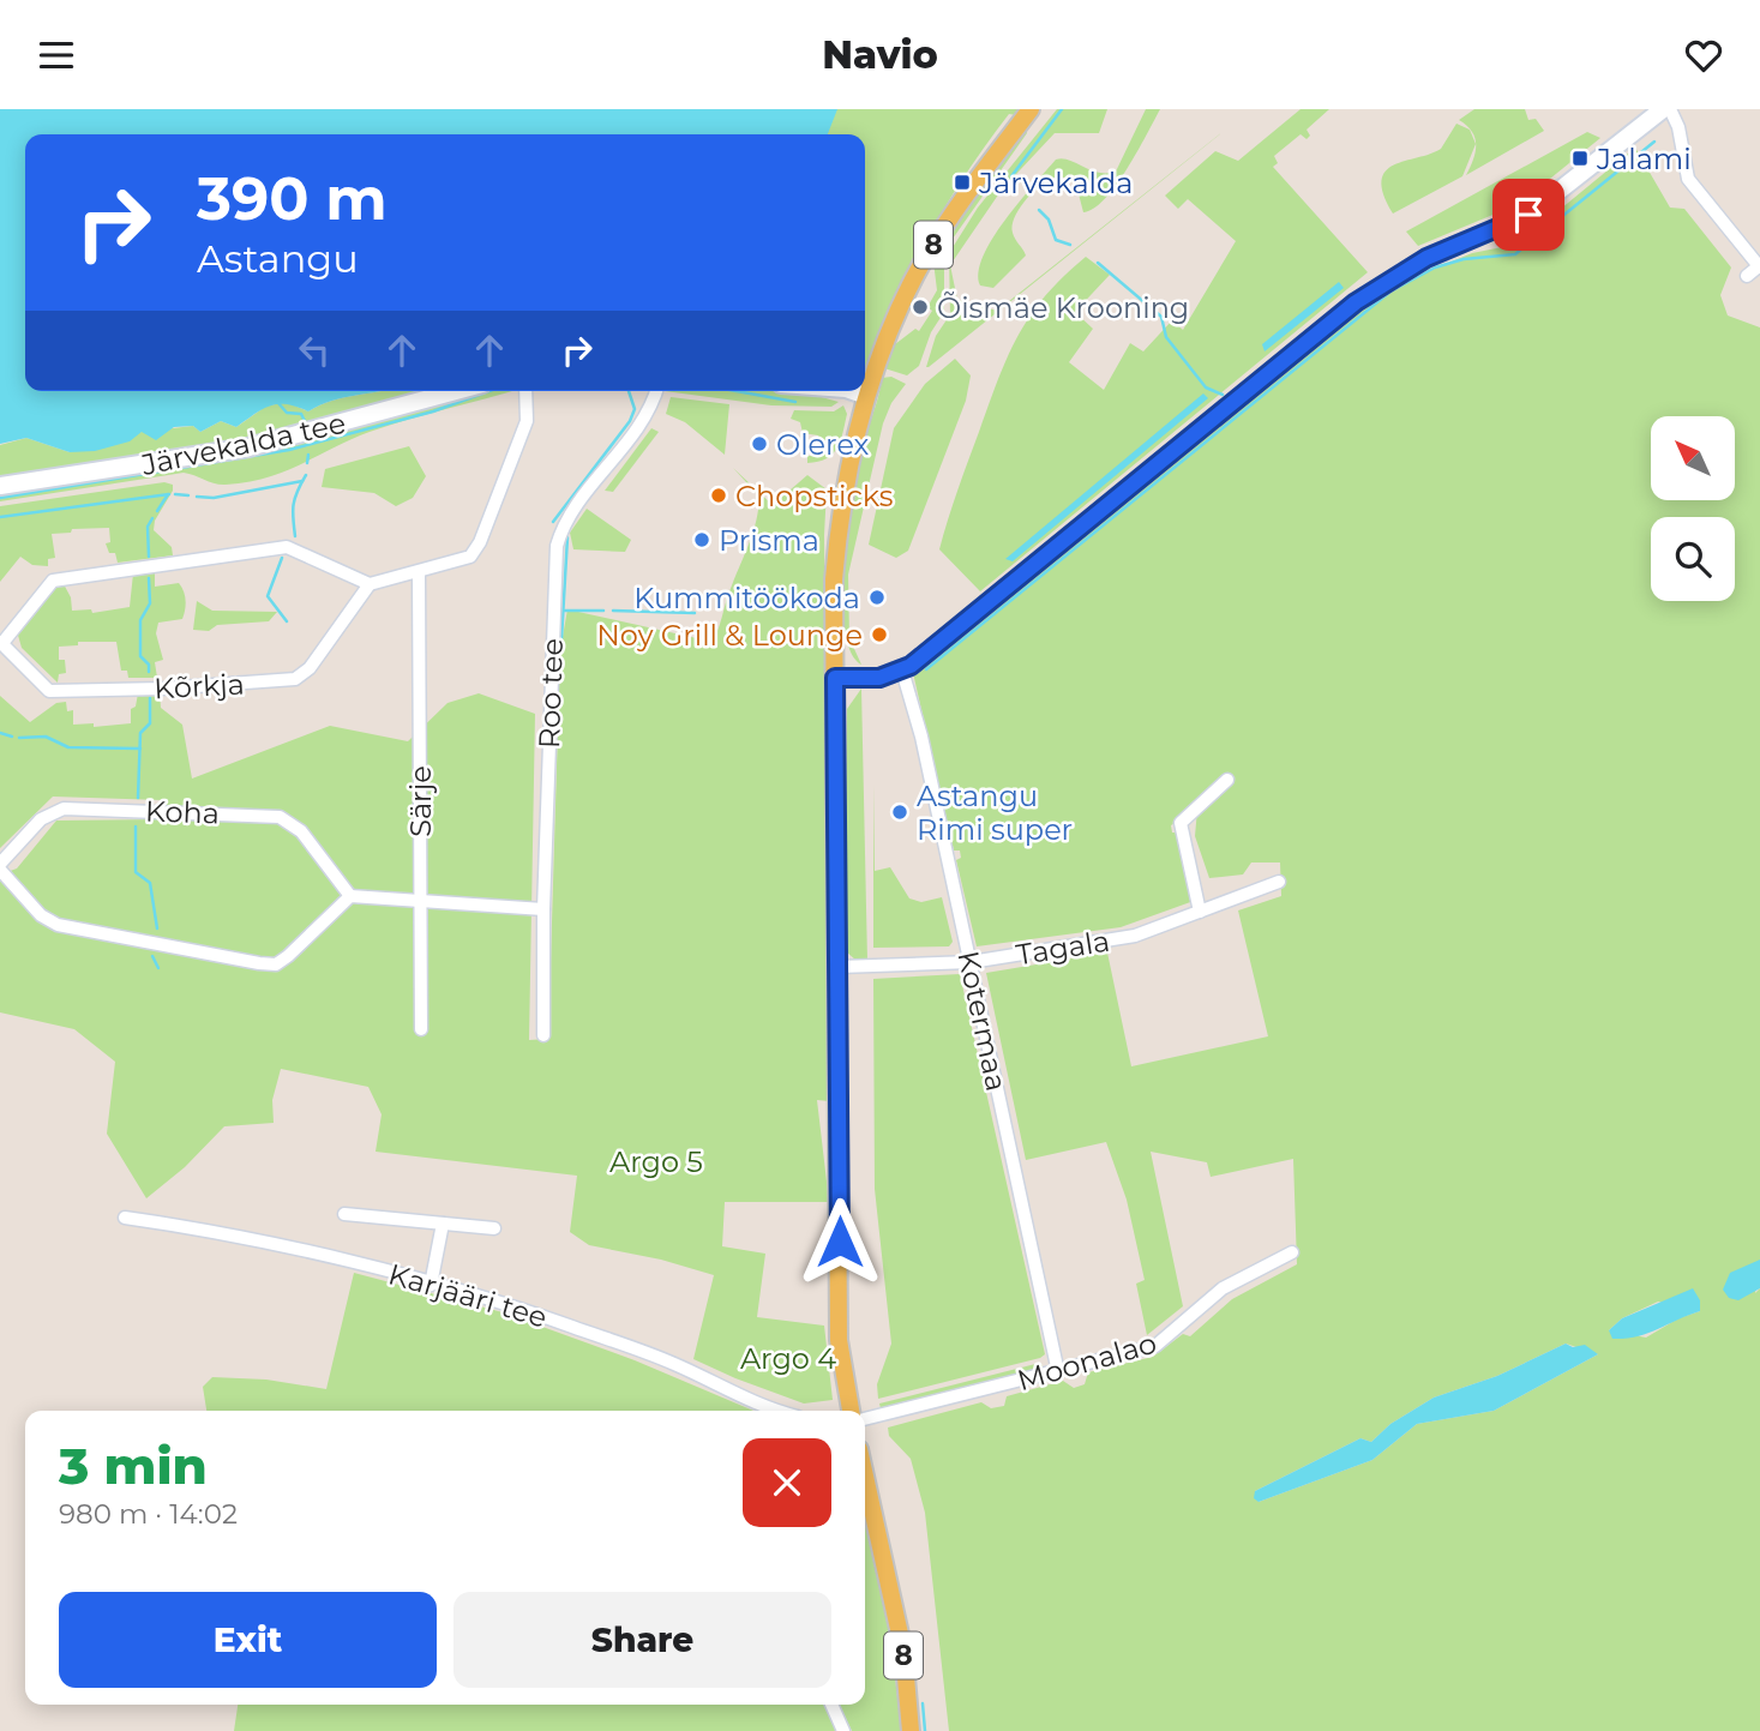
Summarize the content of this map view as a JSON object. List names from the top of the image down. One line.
{"streets":{"main road":["8"],"street":["Järvekalda tee","Kõrkja","Roo tee","Särje","Koha","Tagala","Kotermaa","Karjääri tee","Moonalao"]},"crossings":[["8","Tagala"],["Tagala","Kotermaa"],["Kotermaa","Moonalao"]],"parks":["Argo 5","Argo 4"],"places":{"transit":["Jalami","Järvekalda"],"other":["Õismäe Krooning","Olerex","Chopsticks","Prisma","Kummitöökoda","Noy Grill & Lounge","Astangu Rimi super"]},"north":"top left","page":{"header":"Navio","turn":["390 m","Astangu"],"heading":["3 min","980 m · 14:02"],"buttons":["Exit","Share"]}}
